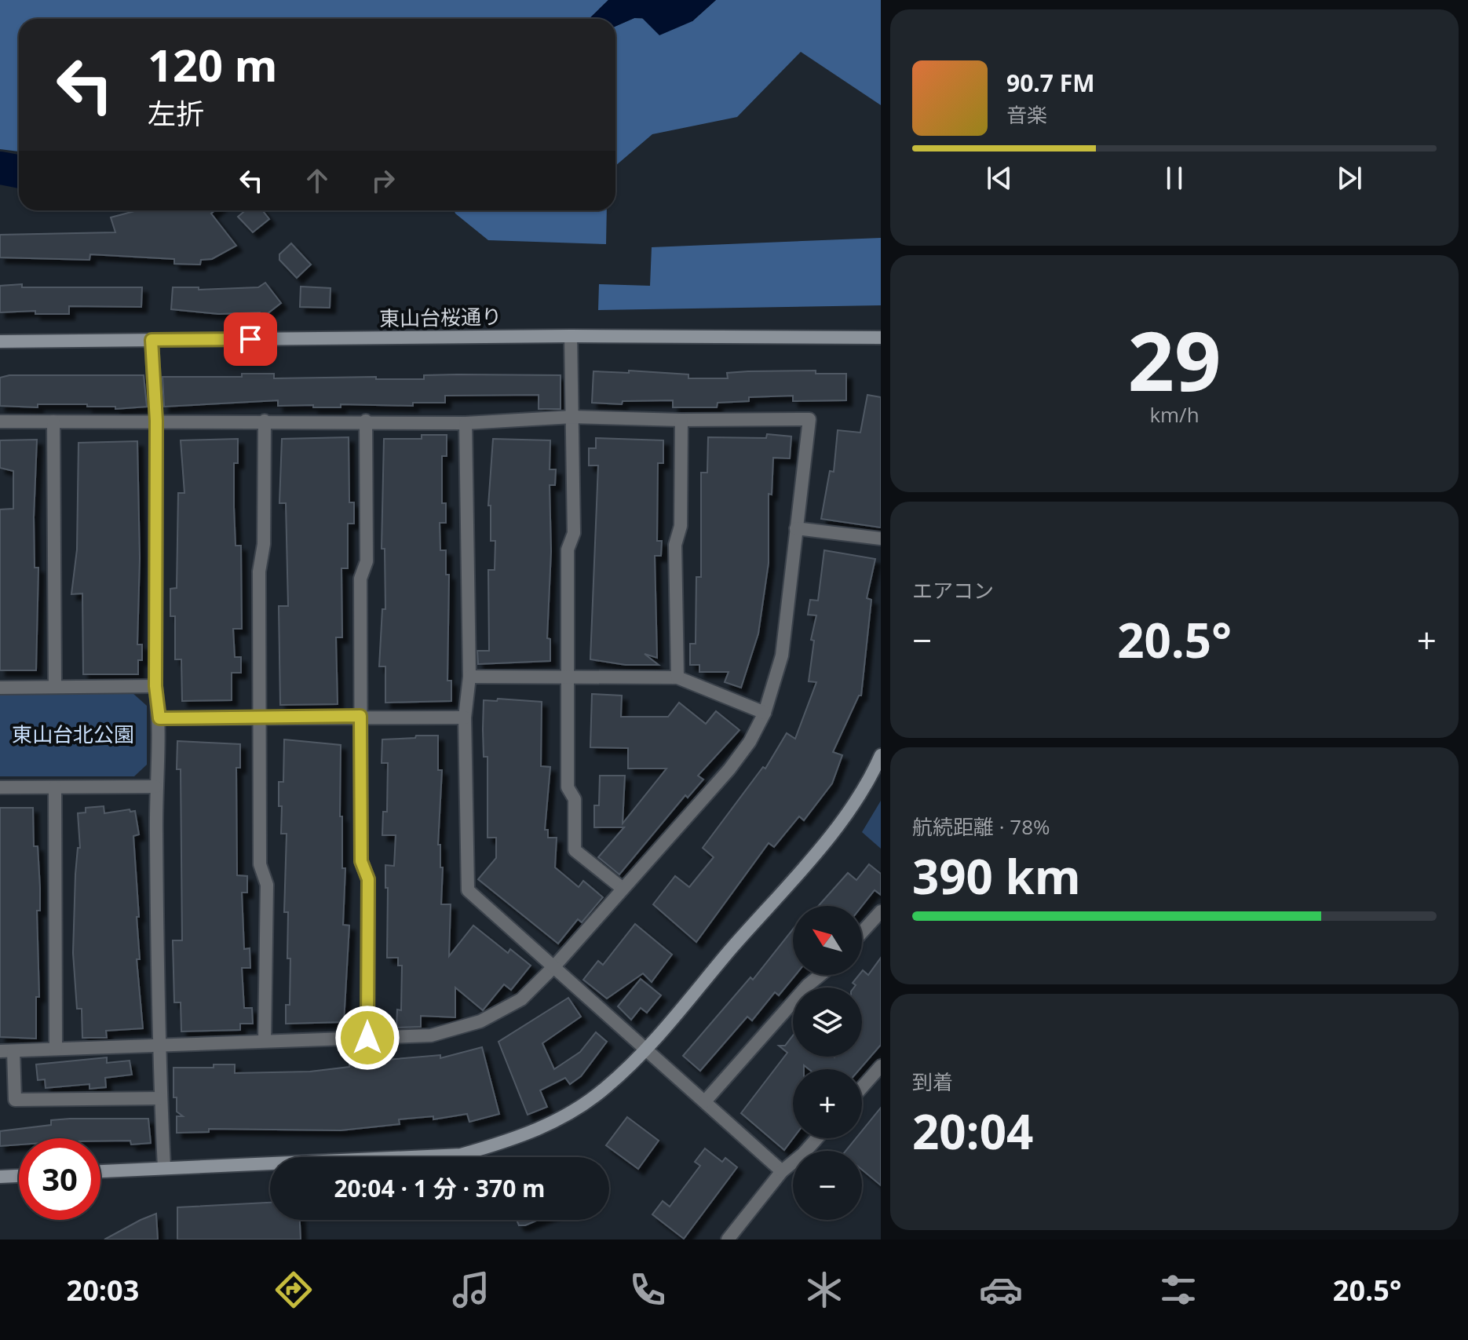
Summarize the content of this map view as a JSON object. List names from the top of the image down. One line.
{"streets":{"street":["東山台桜通り"]},"parks":["東山台北公園"],"north":"top left","page":{"turn":["120 m","左折"],"song":["90.7 FM","音楽"],"tile":[["29","km/h"],"エアコン",["航続距離 · 78%","390 km"],["到着","20:04"]],"heat":["−","20.5°","+"],"map_buttons":["+","−"],"limit":"30","trip":"20:04 · 1 分 · 370 m","tabs":["20:03","20.5°"]}}
